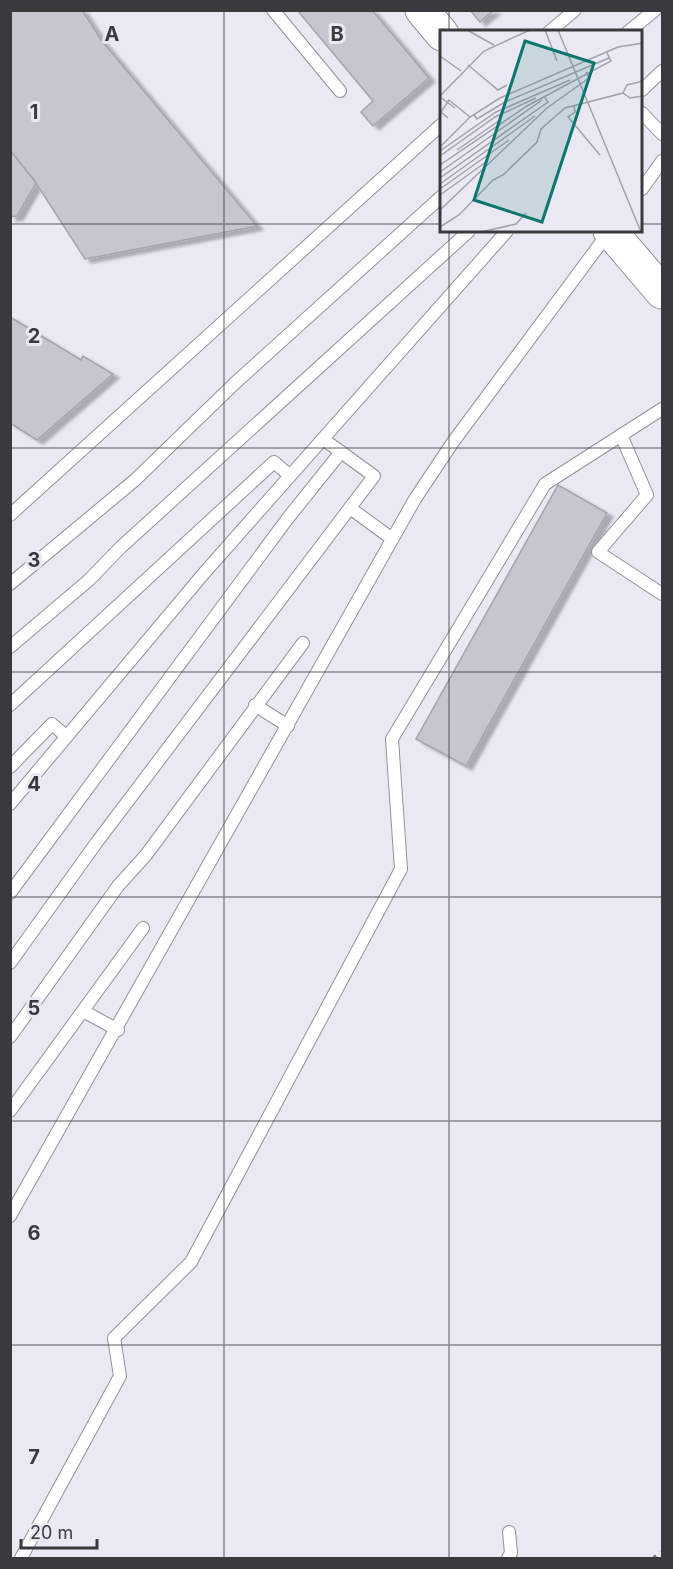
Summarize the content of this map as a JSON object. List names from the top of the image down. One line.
{"scale_bar":"20 m","grid":{"columns":["A","B"],"rows":["1","2","3","4","5","6","7"]}}
